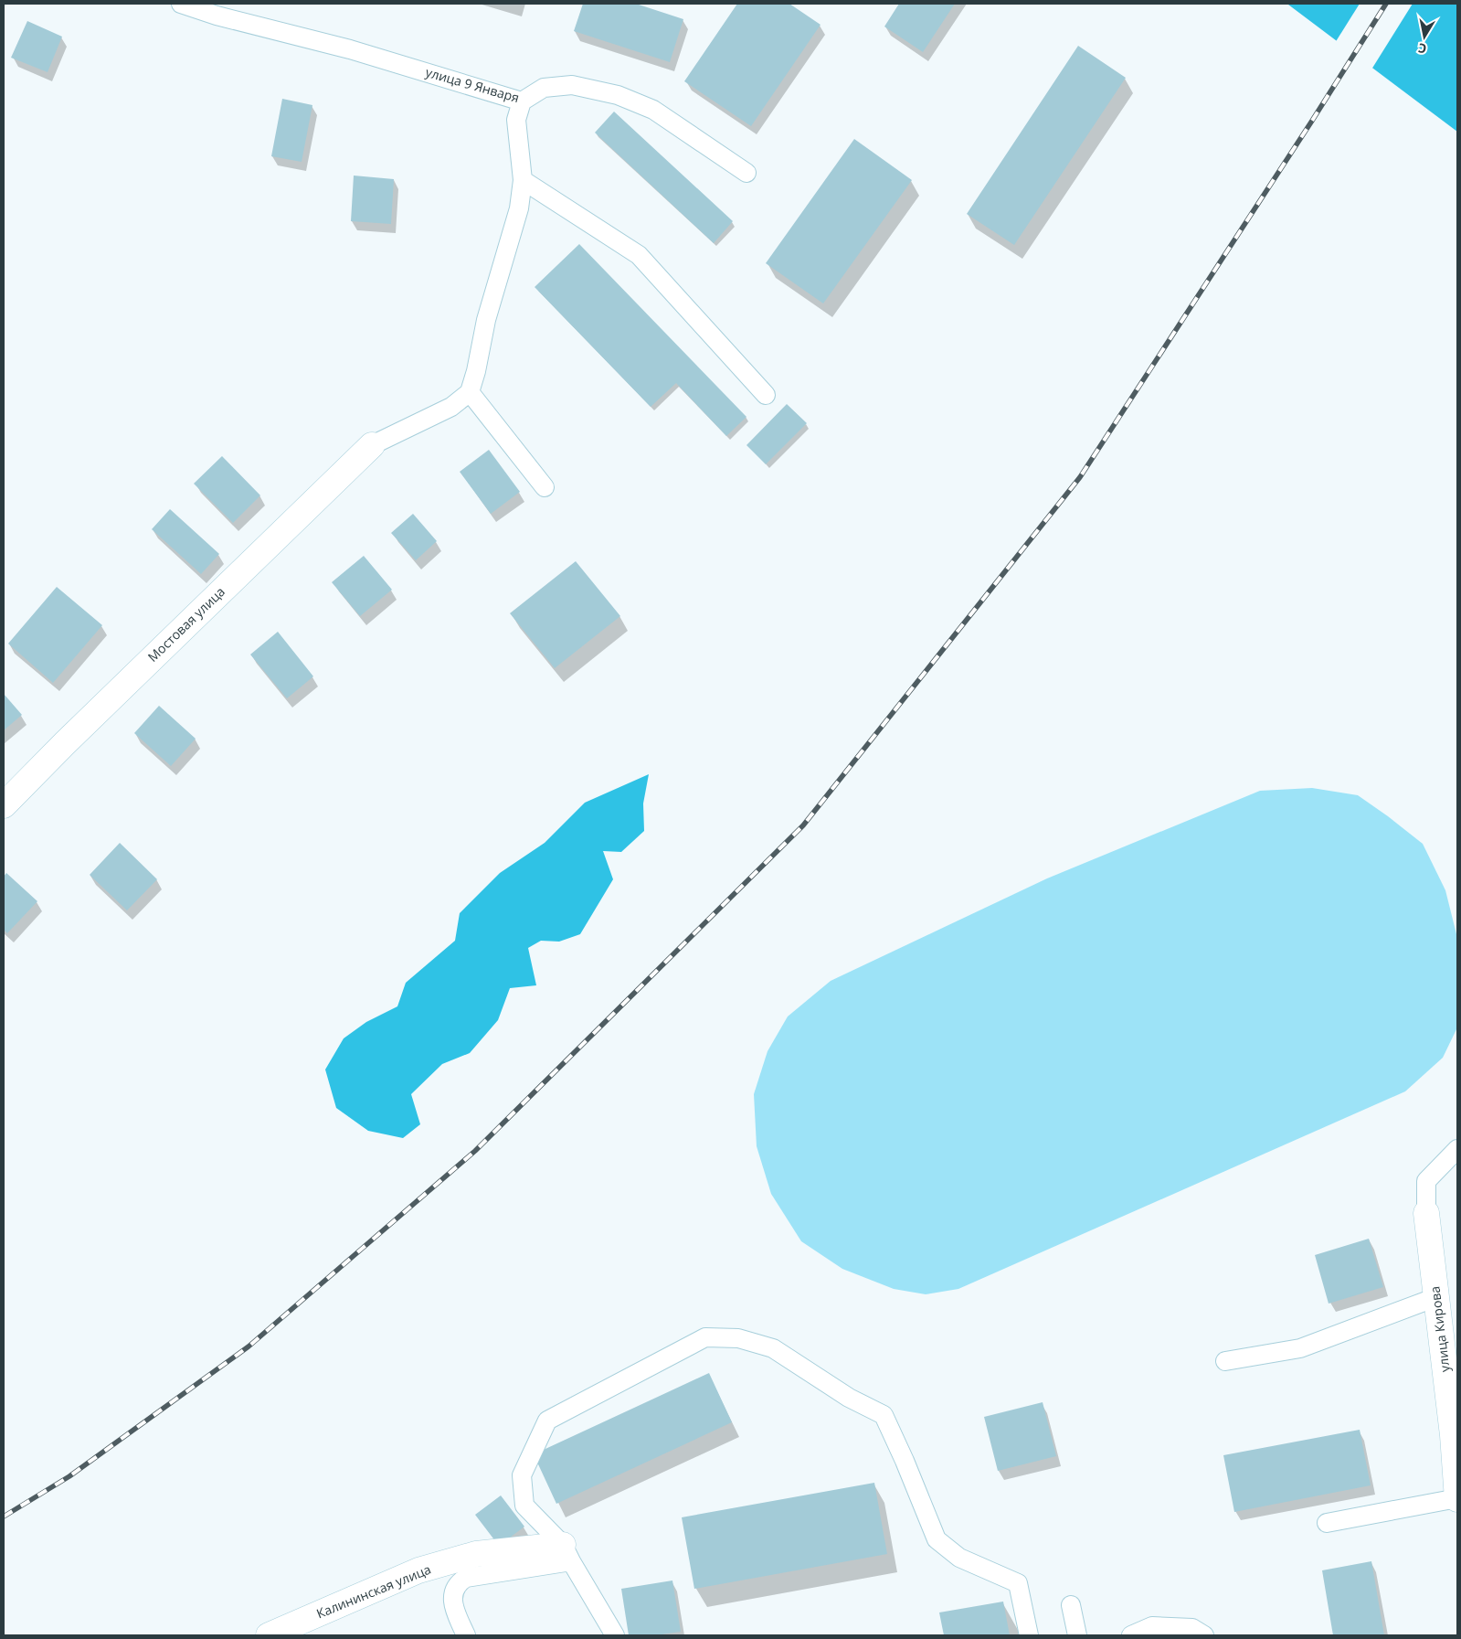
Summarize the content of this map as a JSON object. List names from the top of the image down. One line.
{"streets":{"street":["Мостовая улица","улица Кирова","Калининская улица"],"lane":["улица 9 Января"]},"north":"bottom"}
